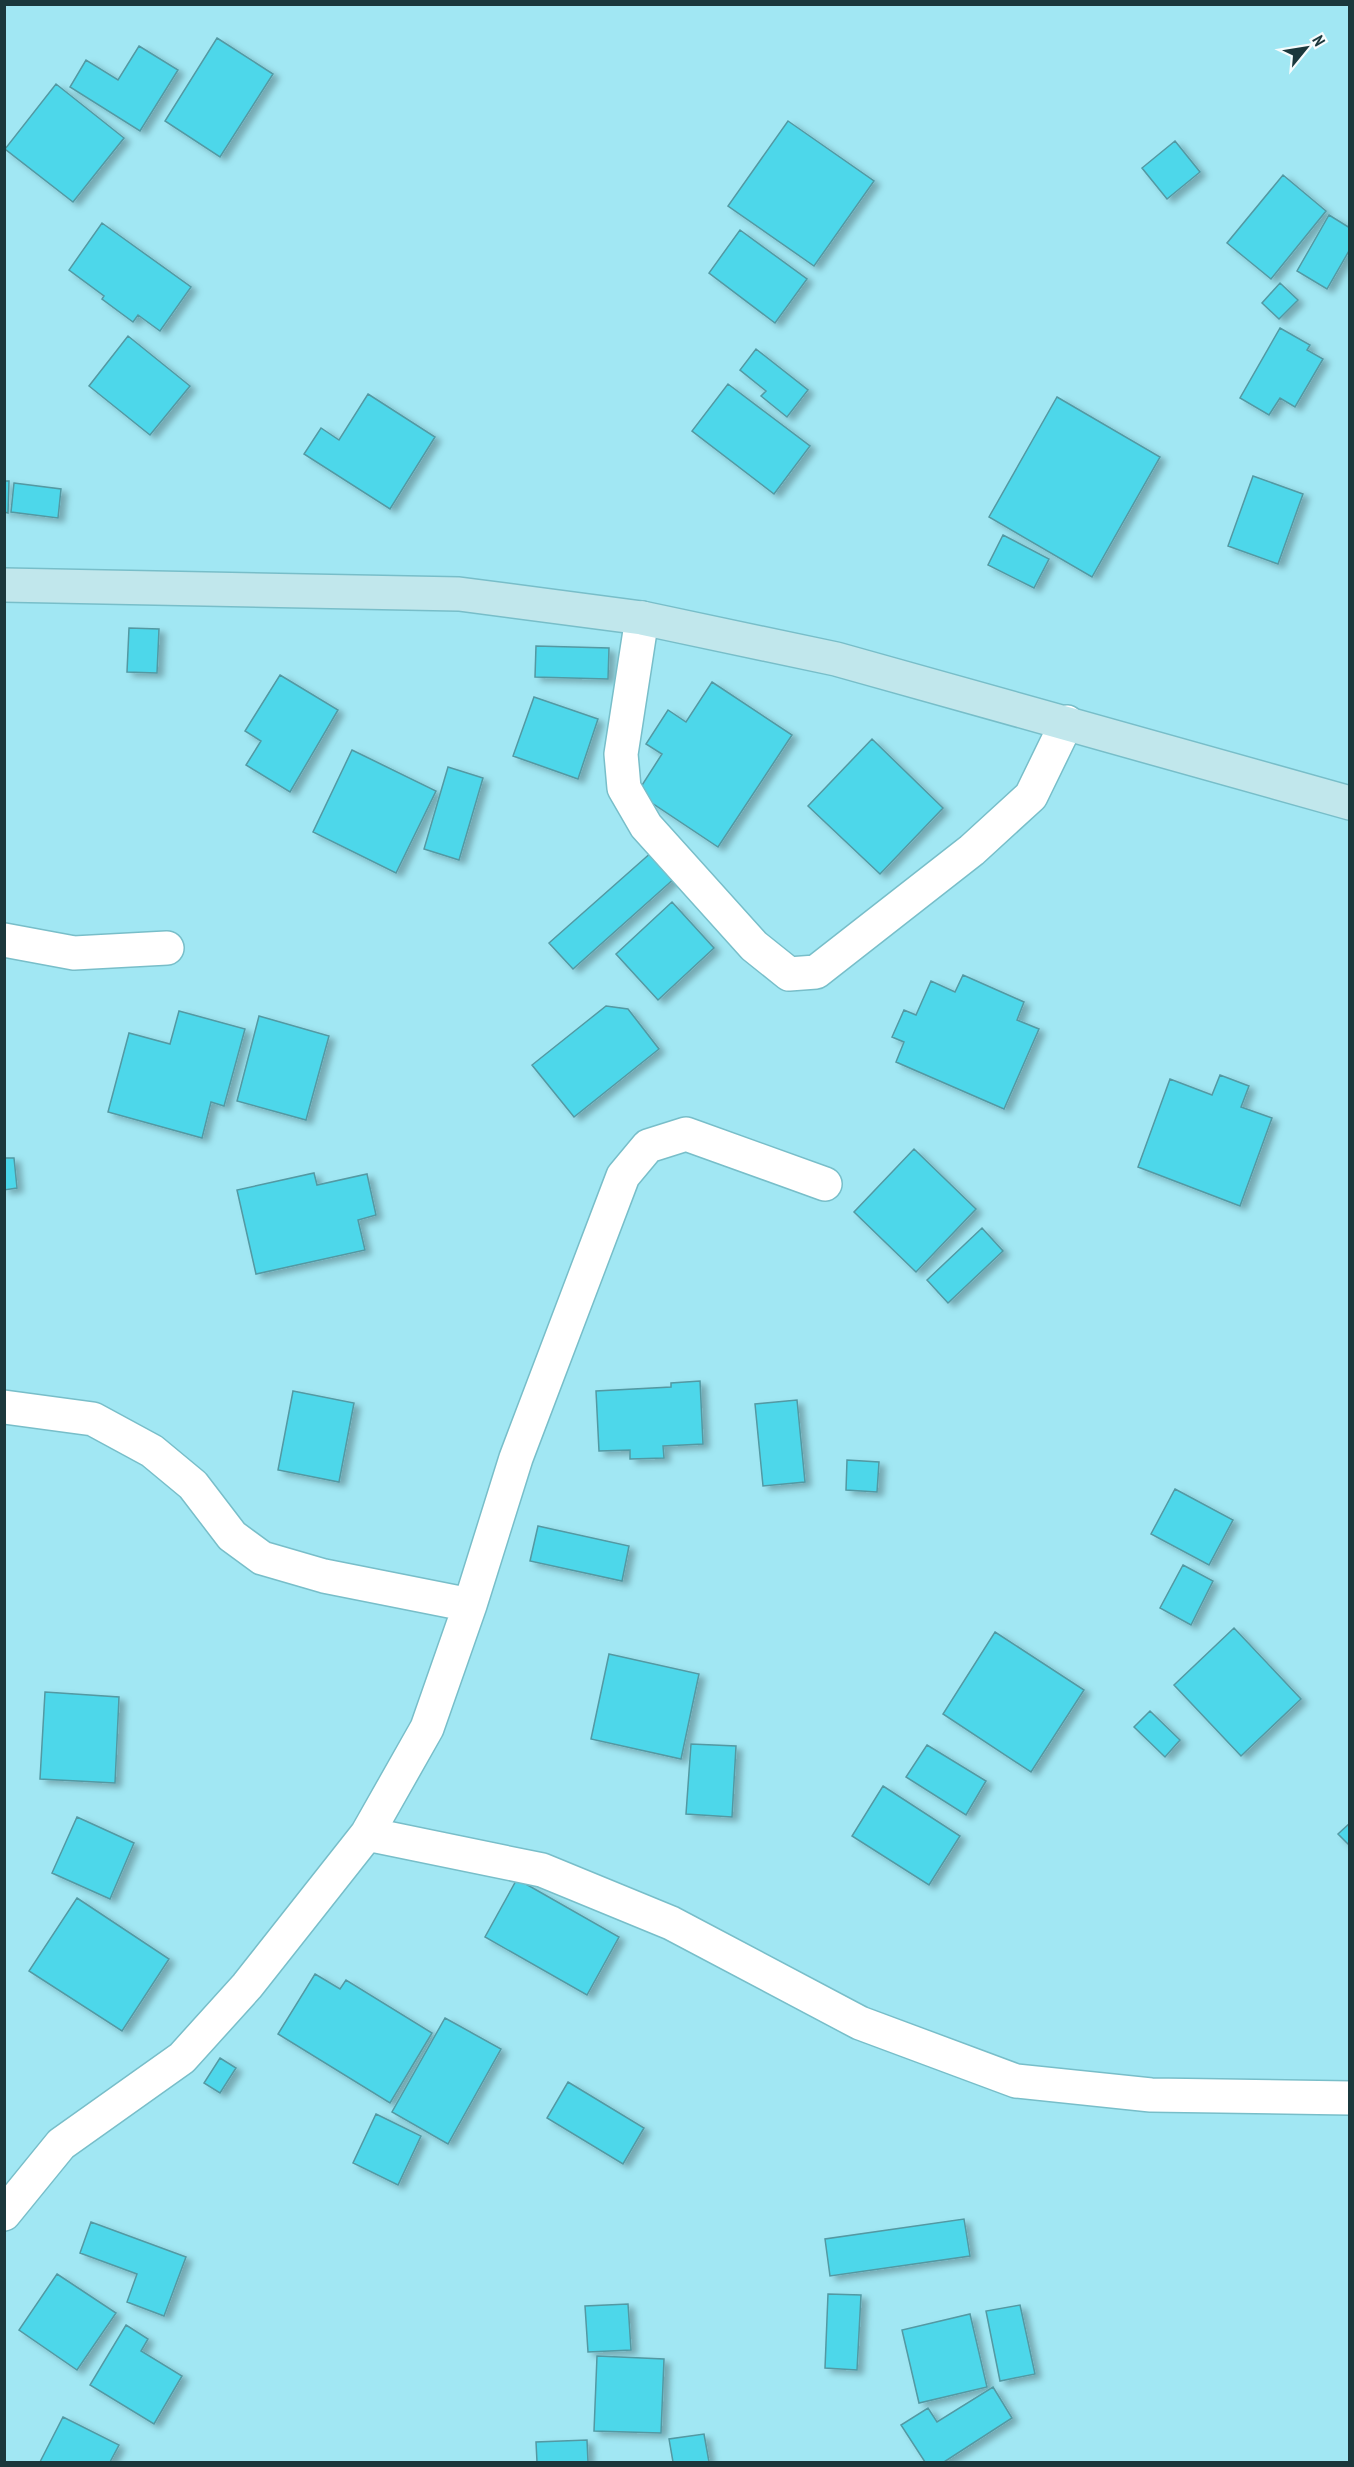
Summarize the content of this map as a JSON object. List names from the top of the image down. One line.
{"north":"top right"}
